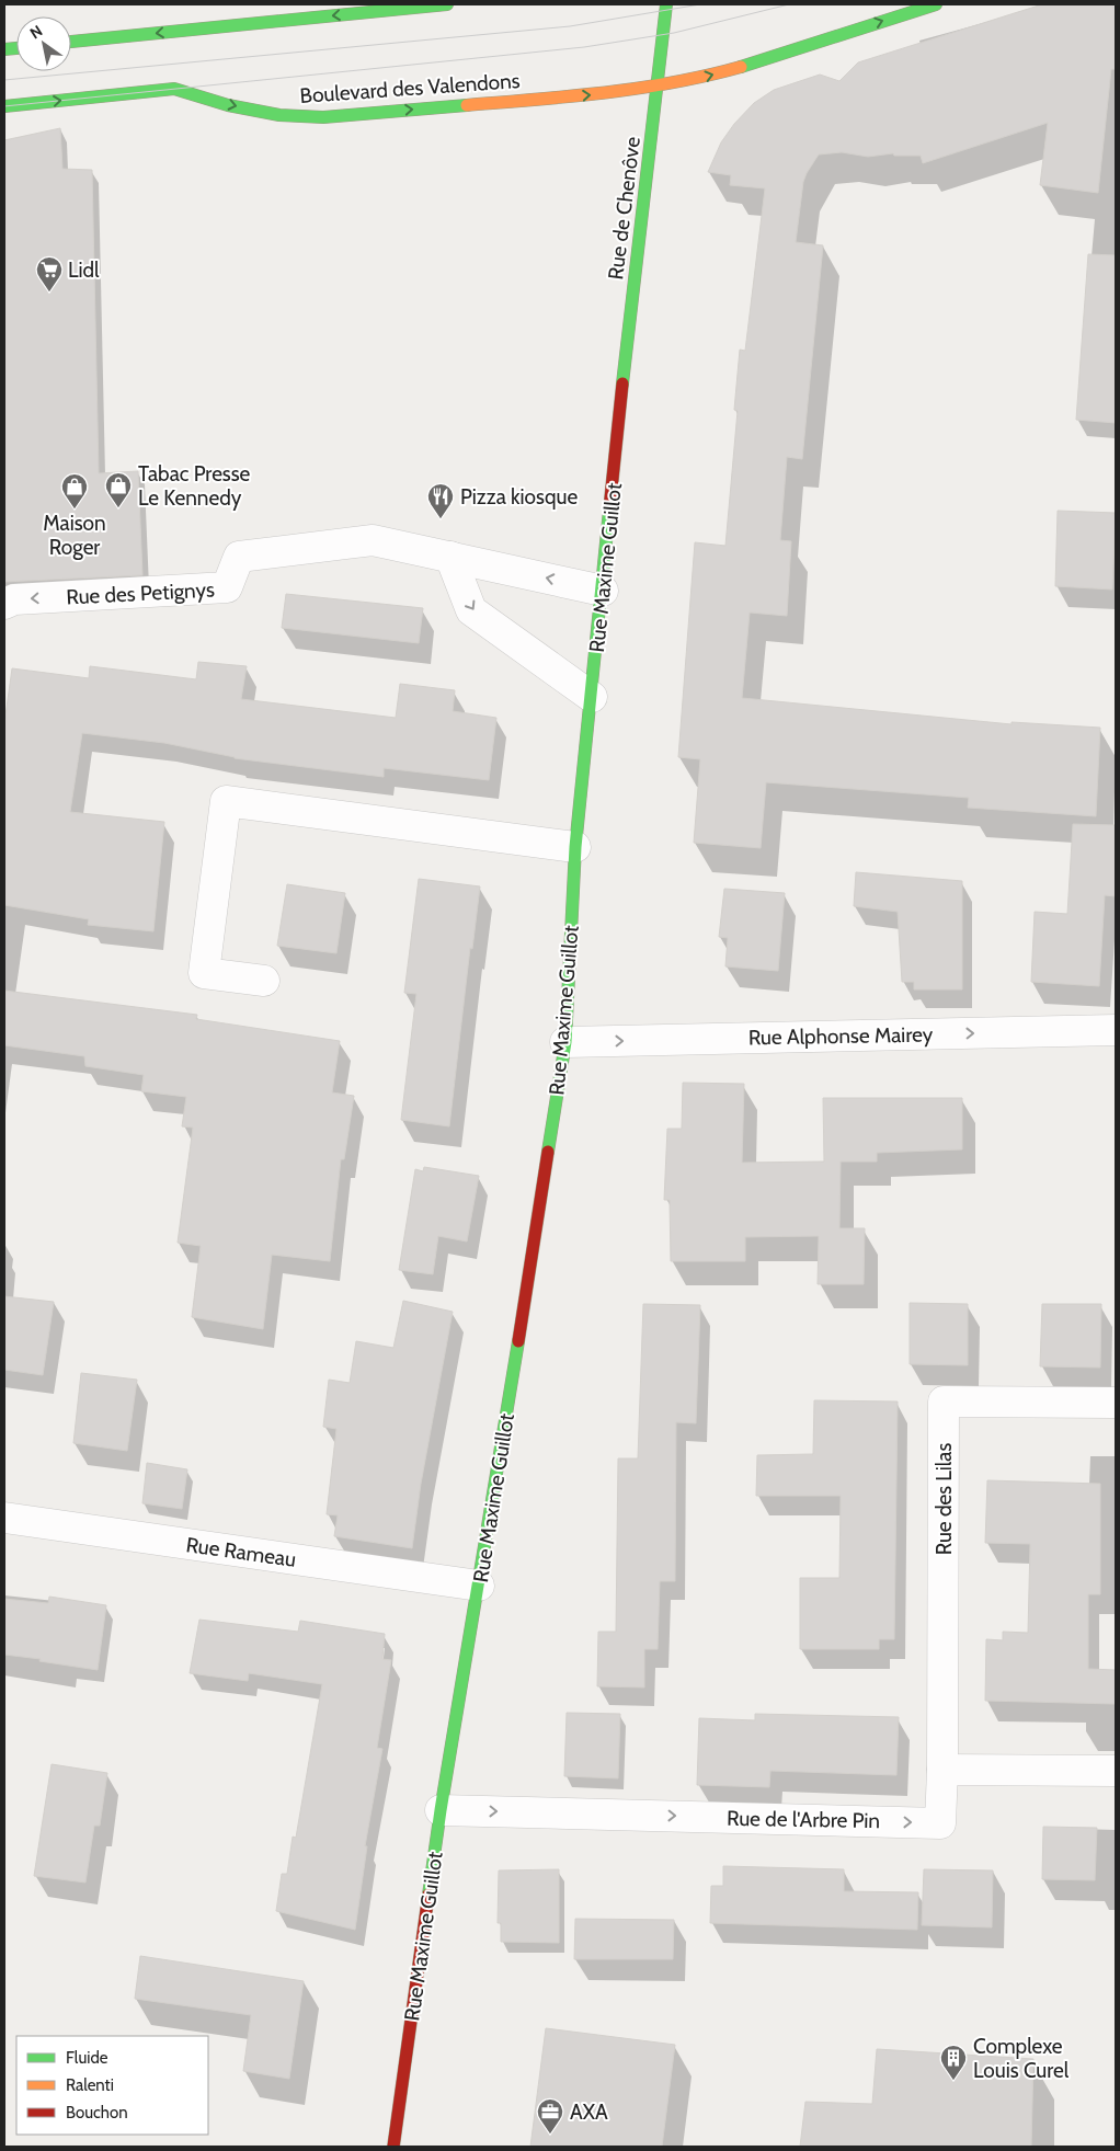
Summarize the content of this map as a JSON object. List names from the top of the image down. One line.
{"streets":{"street":["Boulevard des Valendons","Rue de Chenôve","Rue Maxime Guillot","Rue des Petignys","Rue Alphonse Mairey","Rue des Lilas","Rue Rameau","Rue de l'Arbre Pin"]},"crossings":[["Boulevard des Valendons","Rue de Chenôve"],["Rue de Chenôve","Rue Maxime Guillot"],["Rue Maxime Guillot","Rue des Petignys"],["Rue Maxime Guillot","Rue Alphonse Mairey"],["Rue Maxime Guillot","Rue Rameau"],["Rue Maxime Guillot","Rue de l'Arbre Pin"],["Rue des Lilas","Rue de l'Arbre Pin"]],"one_way":["Rue des Petignys","Rue Alphonse Mairey","Rue de l'Arbre Pin"],"places":{"supermarket":["Lidl"],"shop":["Tabac Presse Le Kennedy","Maison Roger"],"restaurant":["Pizza kiosque"],"building":["Complexe Louis Curel"],"office":["AXA"]},"legend":["Fluide","Ralenti","Bouchon"],"north":"top left"}
